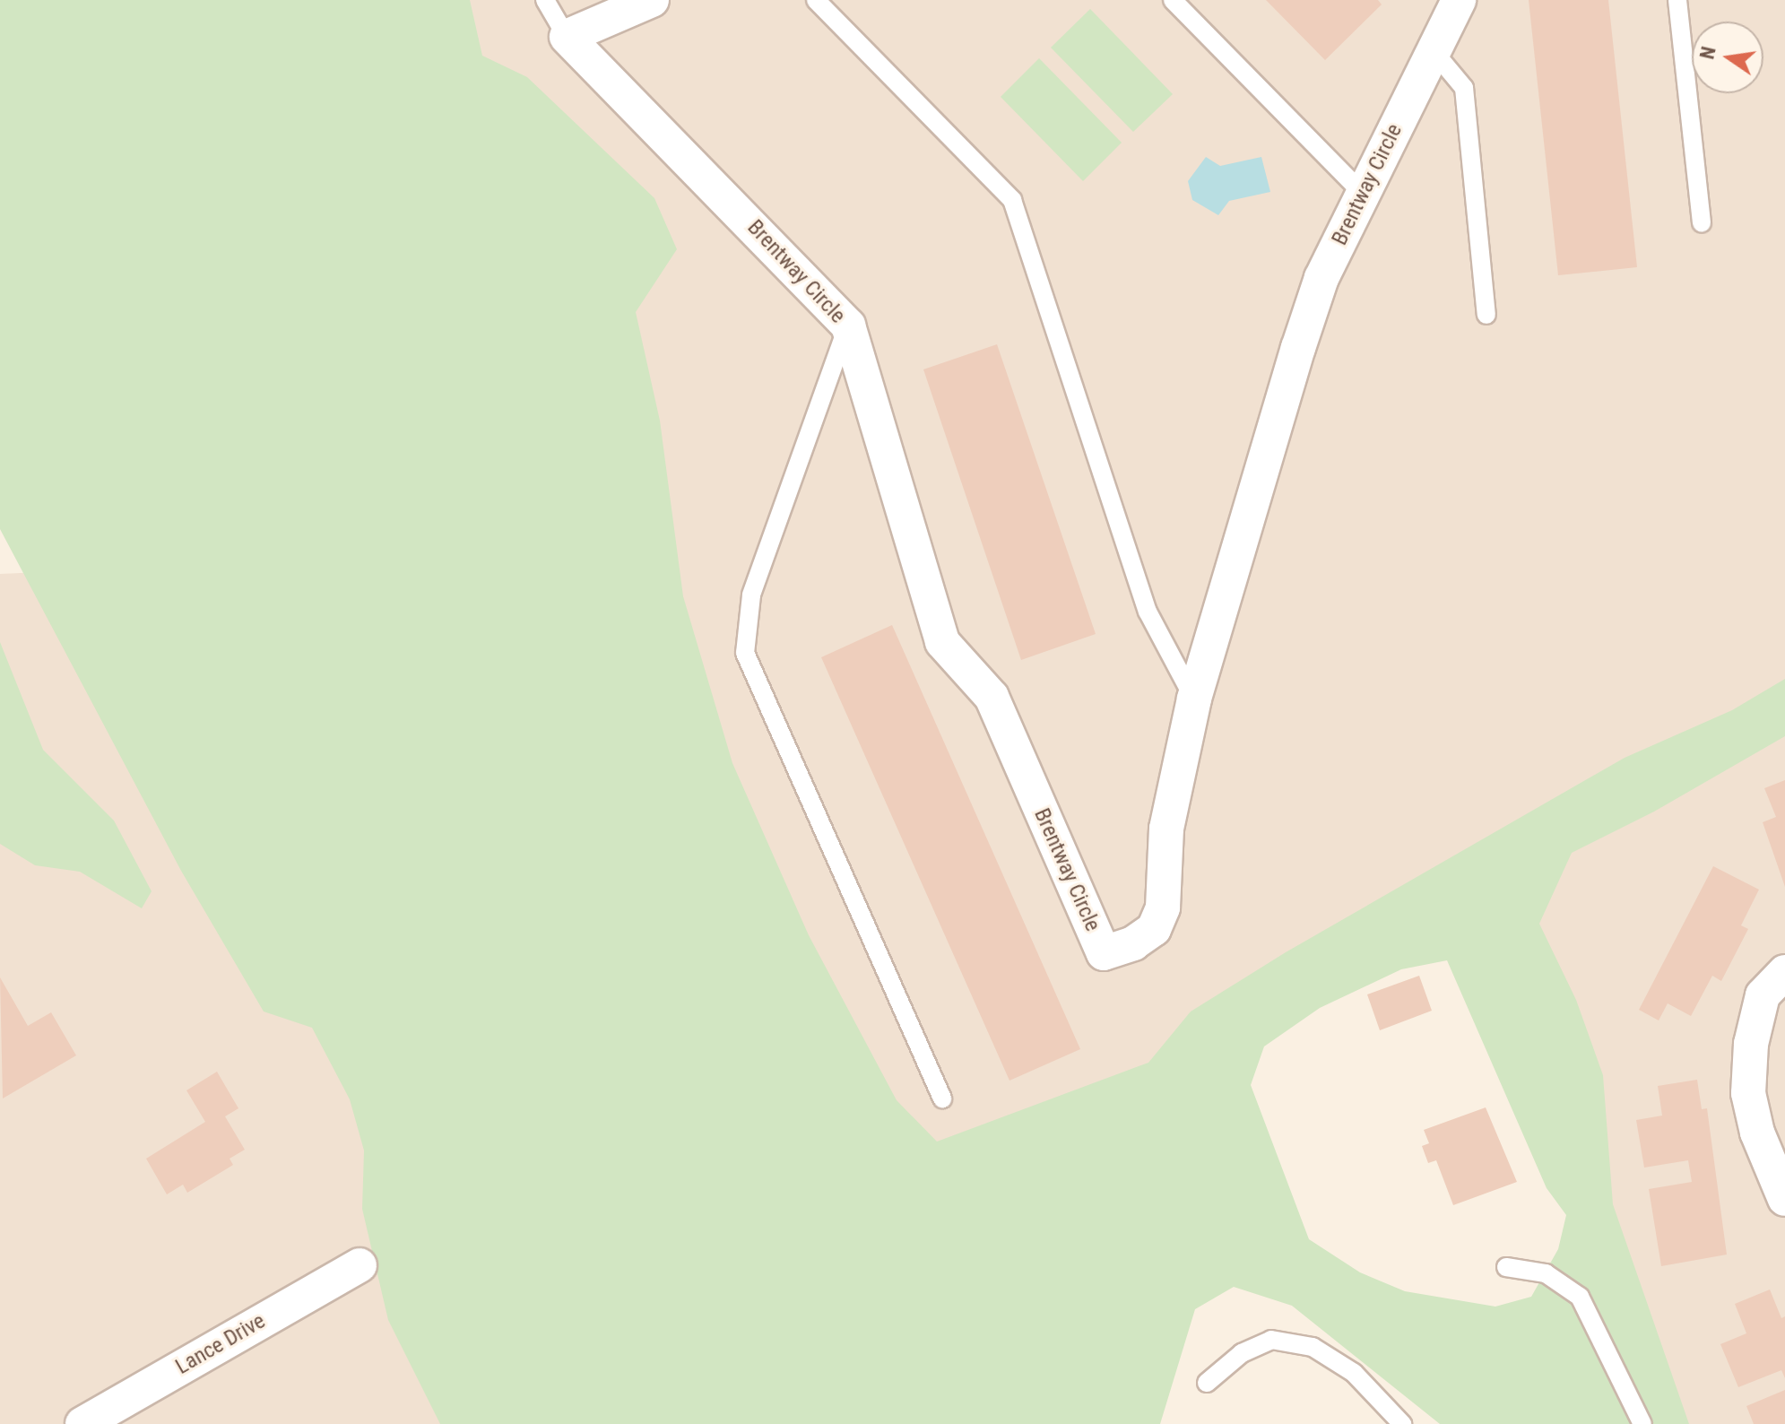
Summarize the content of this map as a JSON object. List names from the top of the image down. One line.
{"streets":{"street":["Brentway Circle","Lance Drive"]},"north":"left"}
